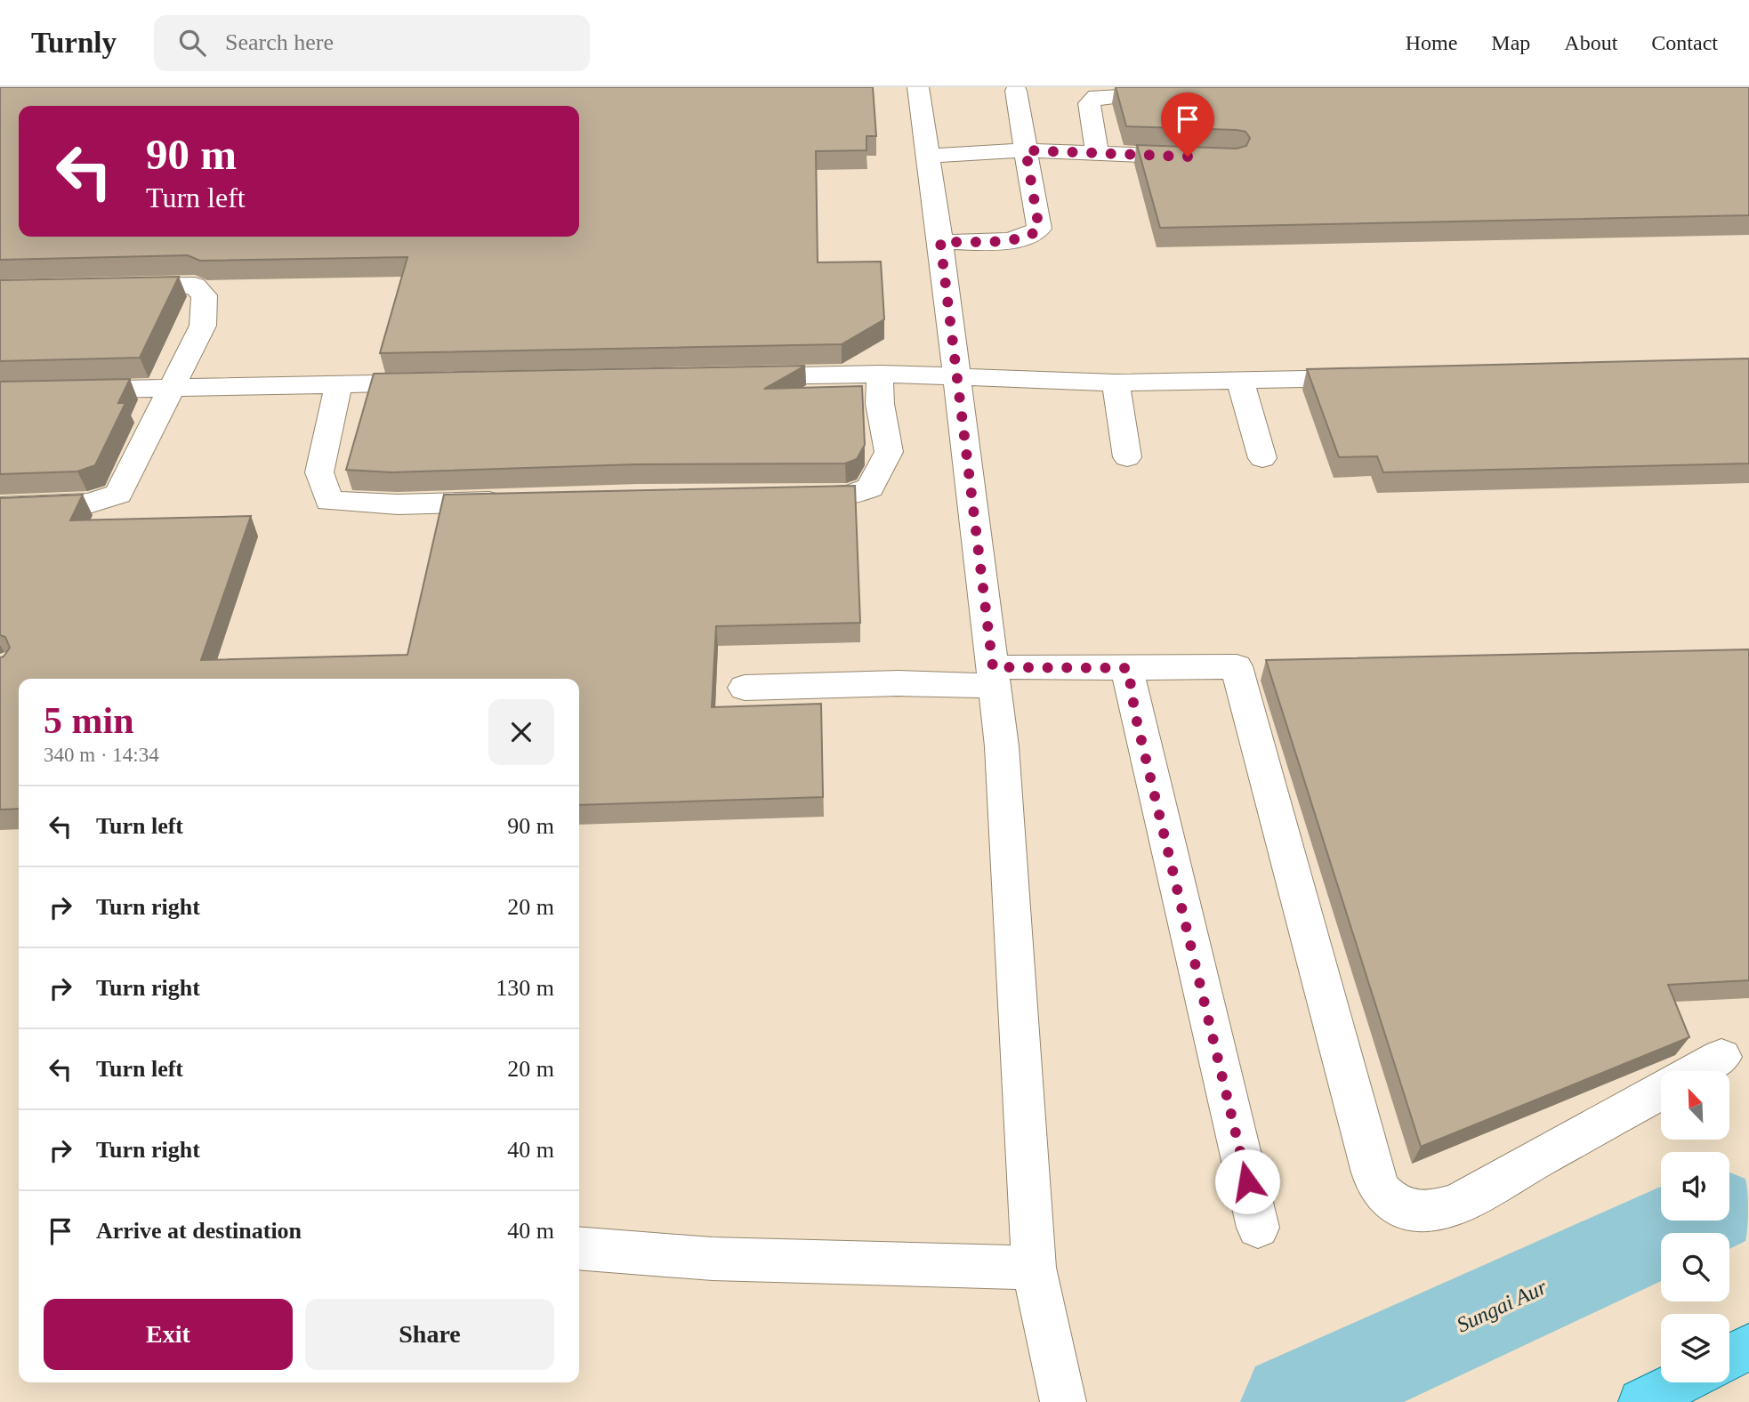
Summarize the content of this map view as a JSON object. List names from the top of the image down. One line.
{"water":["Sungai Aur"],"north":"top left","page":{"header":"Turnly","search":"Search here","nav":["Home","Map","About","Contact"],"turn":["90 m","Turn left"],"heading":["5 min","340 m · 14:34"],"list":[{"name":"Turn left","value":"90 m"},{"name":"Turn right","value":"20 m"},{"name":"Turn right","value":"130 m"},{"name":"Turn left","value":"20 m"},{"name":"Turn right","value":"40 m"},{"name":"Arrive at destination","value":"40 m"}],"buttons":["Exit","Share"]}}
